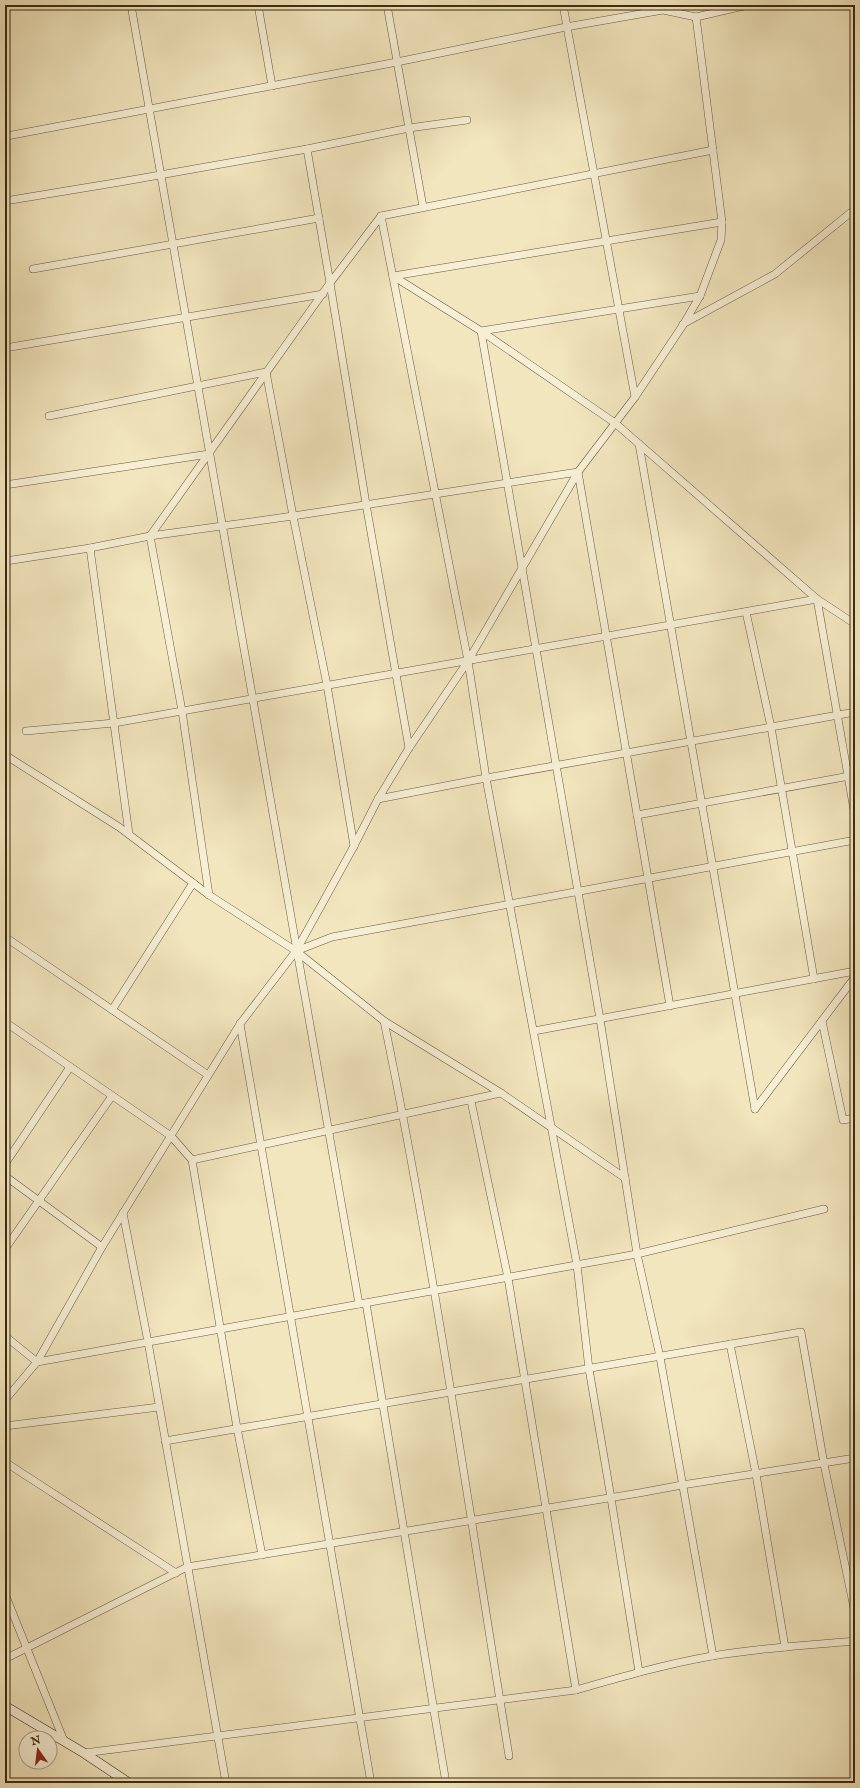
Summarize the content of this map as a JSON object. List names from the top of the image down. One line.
{"north":"top"}
